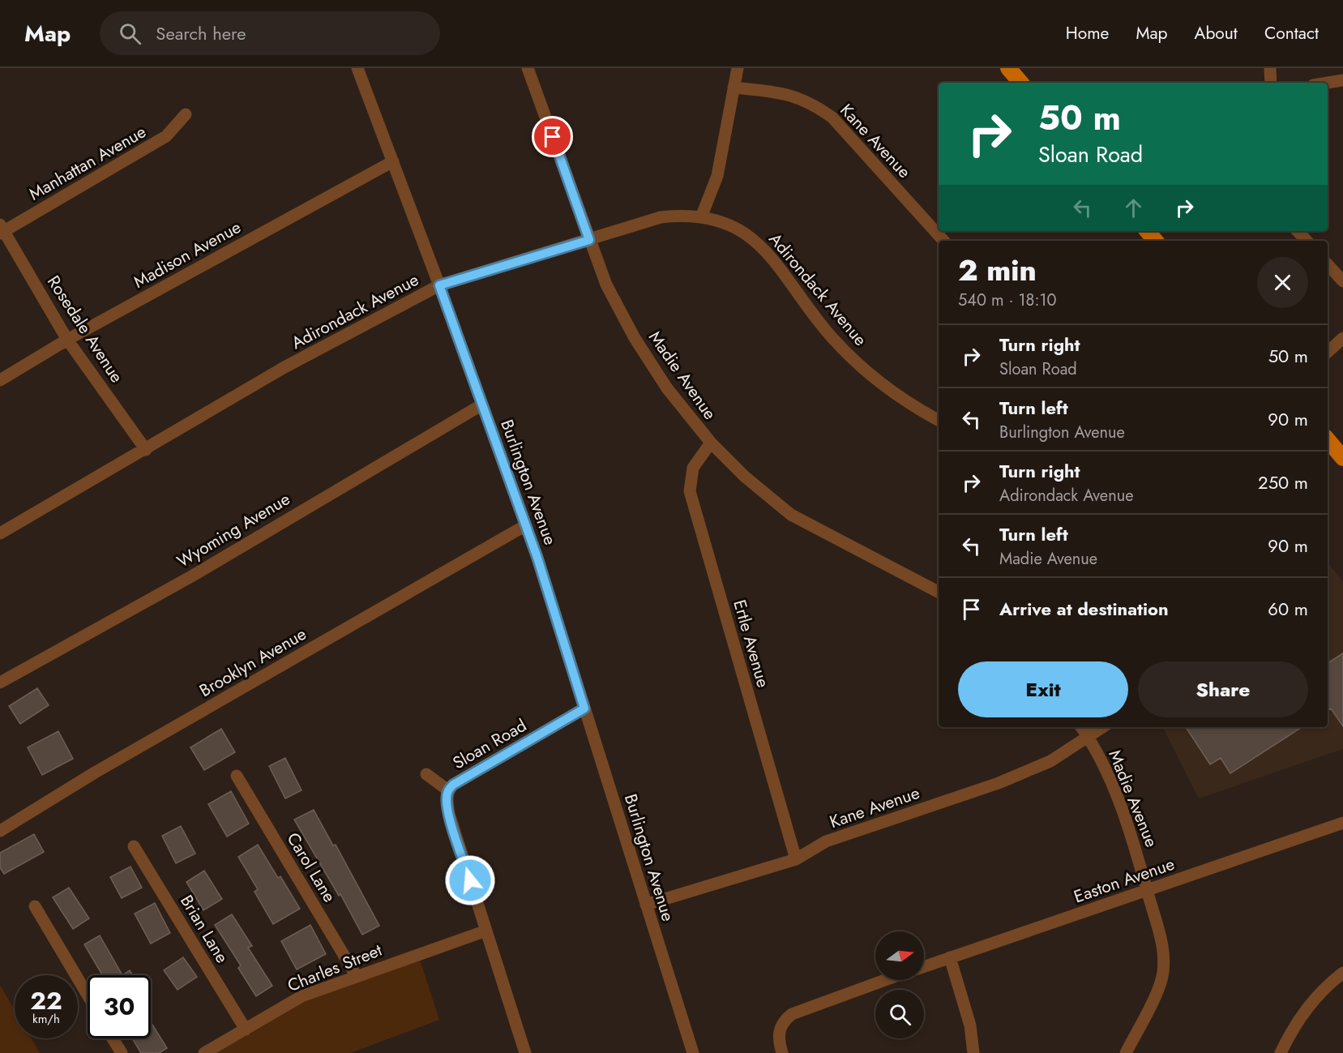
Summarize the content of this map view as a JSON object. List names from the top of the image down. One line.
{"streets":{"street":["Kane Avenue","Manhattan Avenue","Madison Avenue","Adirondack Avenue","Rosedale Avenue","Madie Avenue","Burlington Avenue","Wyoming Avenue","Ertle Avenue","Brooklyn Avenue","Sloan Road","Carol Lane","Easton Avenue","Brian Lane","Charles Street"]},"crossings":[["Kane Avenue","Madie Avenue"],["Kane Avenue","Burlington Avenue"],["Kane Avenue","Ertle Avenue"],["Manhattan Avenue","Rosedale Avenue"],["Madison Avenue","Rosedale Avenue"],["Madison Avenue","Burlington Avenue"],["Adirondack Avenue","Rosedale Avenue"],["Adirondack Avenue","Madie Avenue"],["Adirondack Avenue","Burlington Avenue"],["Madie Avenue","Ertle Avenue"],["Madie Avenue","Easton Avenue"],["Burlington Avenue","Wyoming Avenue"],["Burlington Avenue","Brooklyn Avenue"],["Burlington Avenue","Sloan Road"],["Sloan Road","Charles Street"],["Carol Lane","Charles Street"],["Brian Lane","Charles Street"]],"north":"right","page":{"header":"Map","search":"Search here","nav":["Home","Map","About","Contact"],"turn":["50 m","Sloan Road"],"heading":["2 min","540 m · 18:10"],"list":[{"name":"Turn right","note":"Sloan Road","value":"50 m"},{"name":"Turn left","note":"Burlington Avenue","value":"90 m"},{"name":"Turn right","note":"Adirondack Avenue","value":"250 m"},{"name":"Turn left","note":"Madie Avenue","value":"90 m"},{"name":"Arrive at destination","value":"60 m"}],"buttons":["Exit","Share"],"speed":"22 km/h","limit":"30"}}
